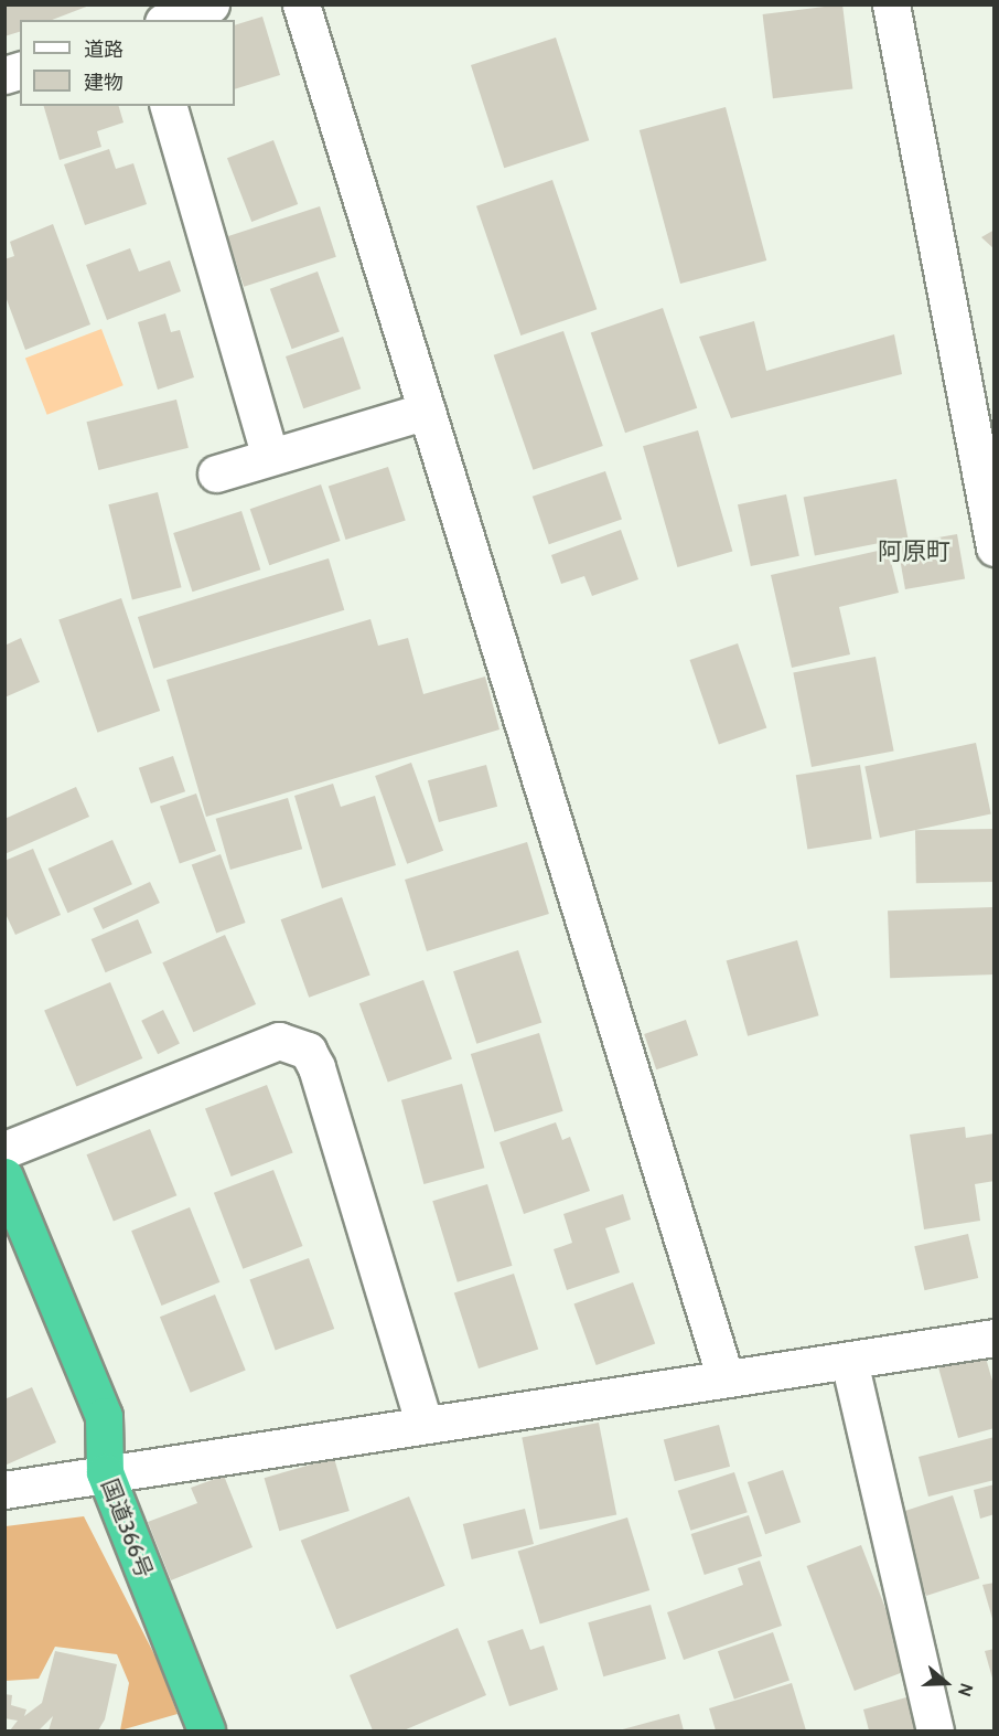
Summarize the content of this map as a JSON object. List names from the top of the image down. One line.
{"streets":{"highway":["国道366号"]},"districts":["阿原町"],"legend":["道路","建物"],"north":"right"}
